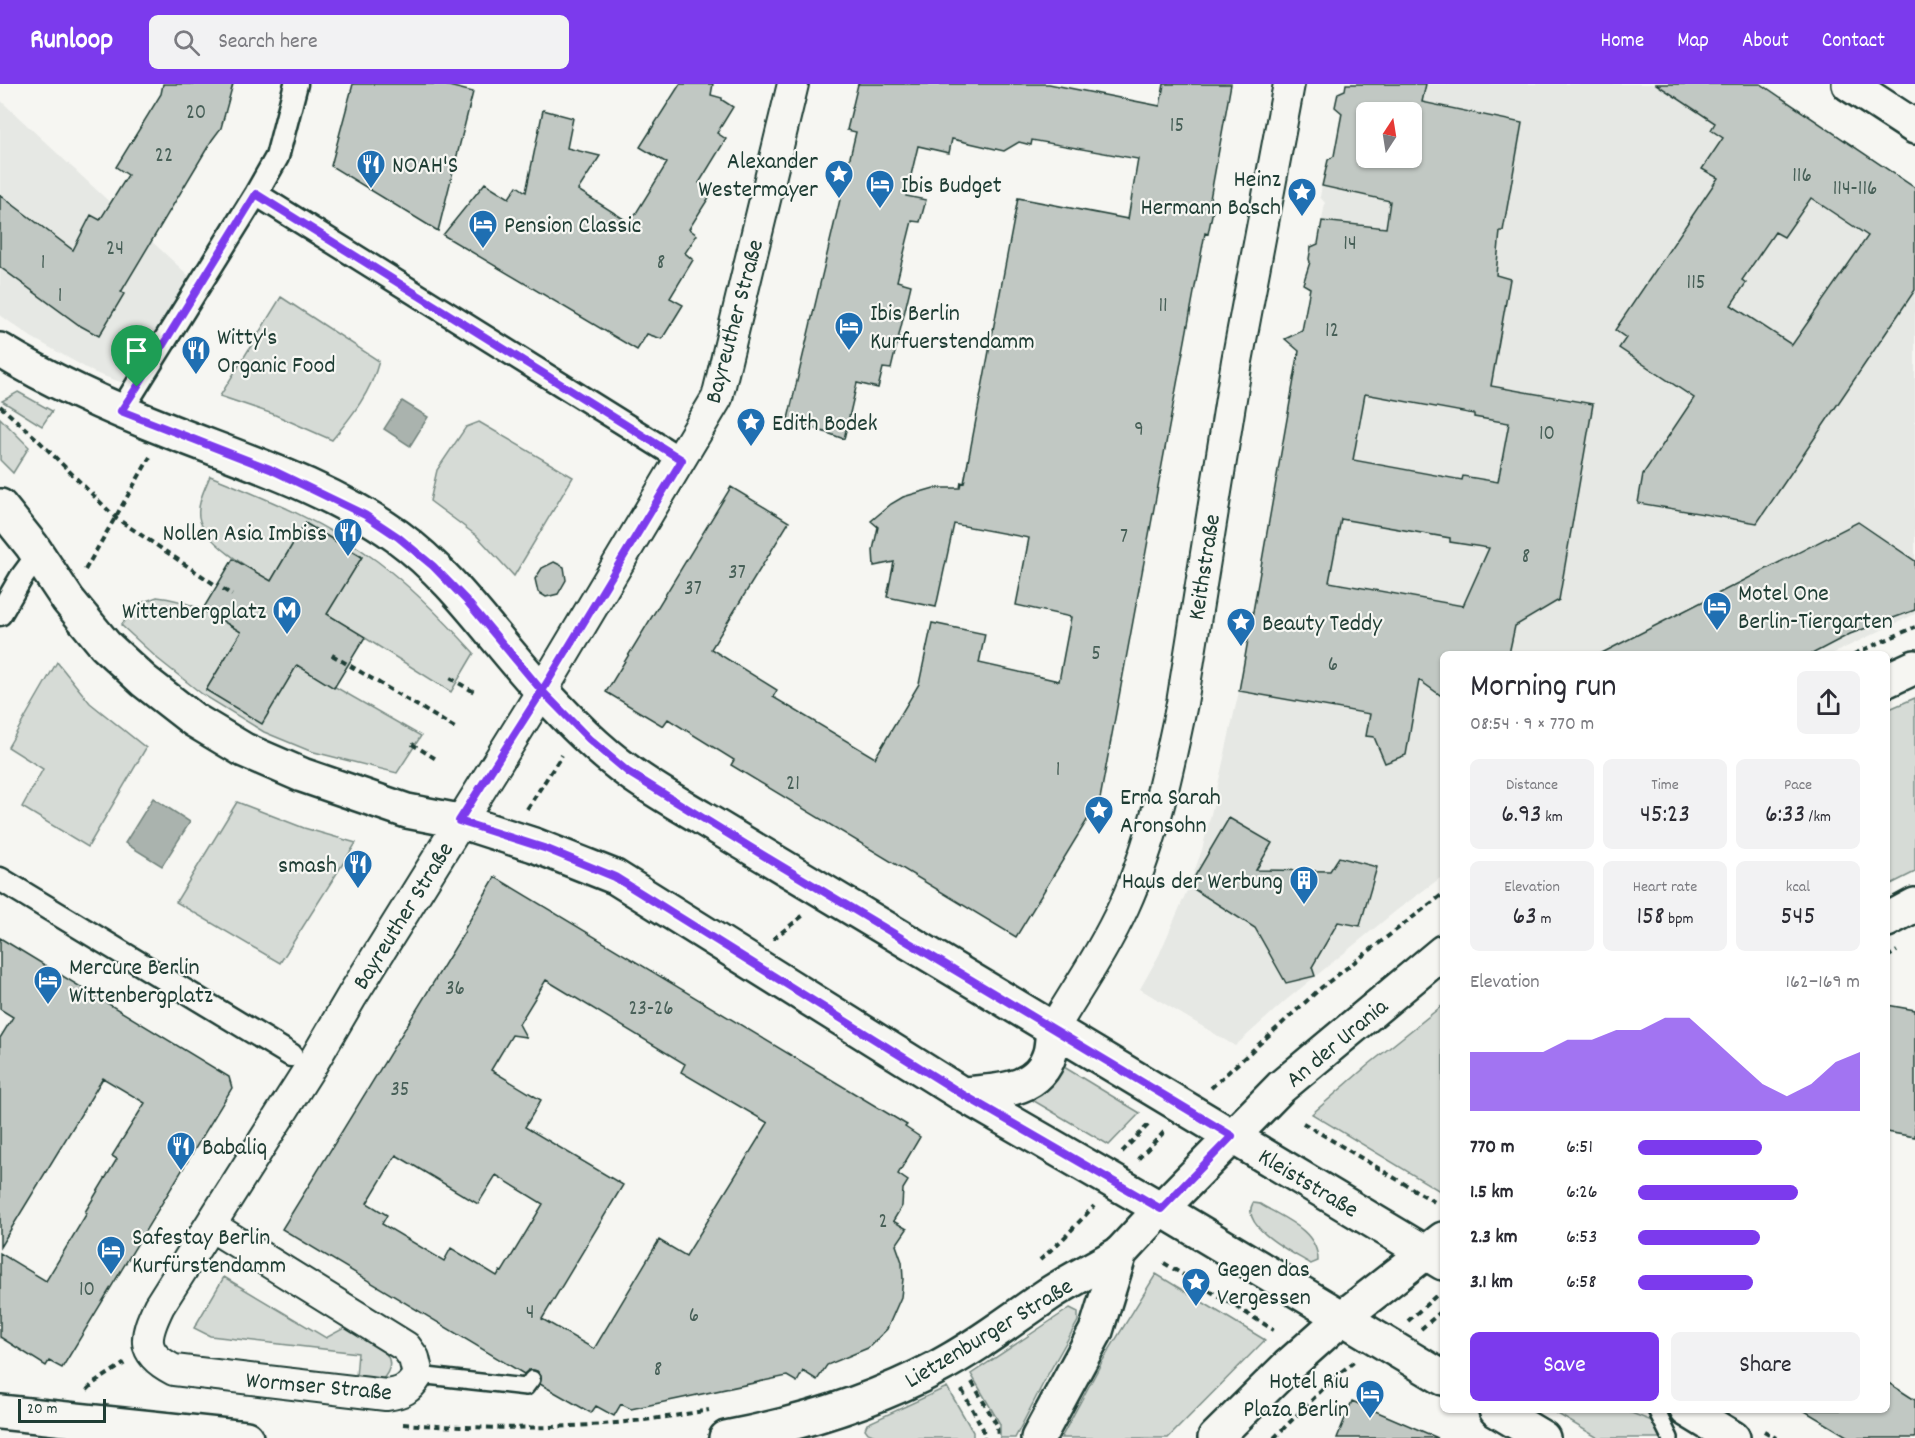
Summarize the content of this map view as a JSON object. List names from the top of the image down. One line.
{"streets":{"main road":["An der Urania","Kleiststraße","Lietzenburger Straße"],"street":["Bayreuther Straße","Keithstraße","Wormser Straße"]},"crossings":[["Bayreuther Straße","Kleiststraße"],["Bayreuther Straße","Wormser Straße"],["Keithstraße","Kleiststraße"],["An der Urania","Kleiststraße"],["An der Urania","Lietzenburger Straße"]],"places":{"restaurant":["NOAH'S","Witty's Organic Food","Nollen Asia Imbiss","smash","Babaliq"],"place":["Alexander Westermayer","Heinz Hermann Basch","Edith Bodek","Beauty Teddy","Erna Sarah Aronsohn","Gegen das Vergessen"],"hotel":["Ibis Budget","Pension Classic","Ibis Berlin Kurfuerstendamm","Motel One Berlin-Tiergarten","Mercure Berlin Wittenbergplatz","Safestay Berlin Kurfürstendamm","Hotel Riu Plaza Berlin"],"metro station":["Wittenbergplatz"],"building":["Haus der Werbung"]},"house_numbers":["20","15","22","116","114-116","14","24","1","8","115","1","11","12","9","10","7","8","37","37","5","6","1","21","36","23-26","35","2","10","4","6","8"],"scale_bar":"20 m","north":"top","page":{"header":"Runloop","search":"Search here","nav":["Home","Map","About","Contact"],"heading":["Morning run","08:54 · 9 × 770 m"],"stats":[["Distance","6.93 km"],["Time","45:23"],["Pace","6:33 /km"],["Elevation","63 m"],["Heart rate","158 bpm"],["kcal","545"]],"chart":["Elevation","162–169 m"],"list":[{"name":"770 m","note":"6:51"},{"name":"1.5 km","note":"6:26"},{"name":"2.3 km","note":"6:53"},{"name":"3.1 km","note":"6:58"}],"buttons":["Save","Share"],"scale":"20 m"}}
